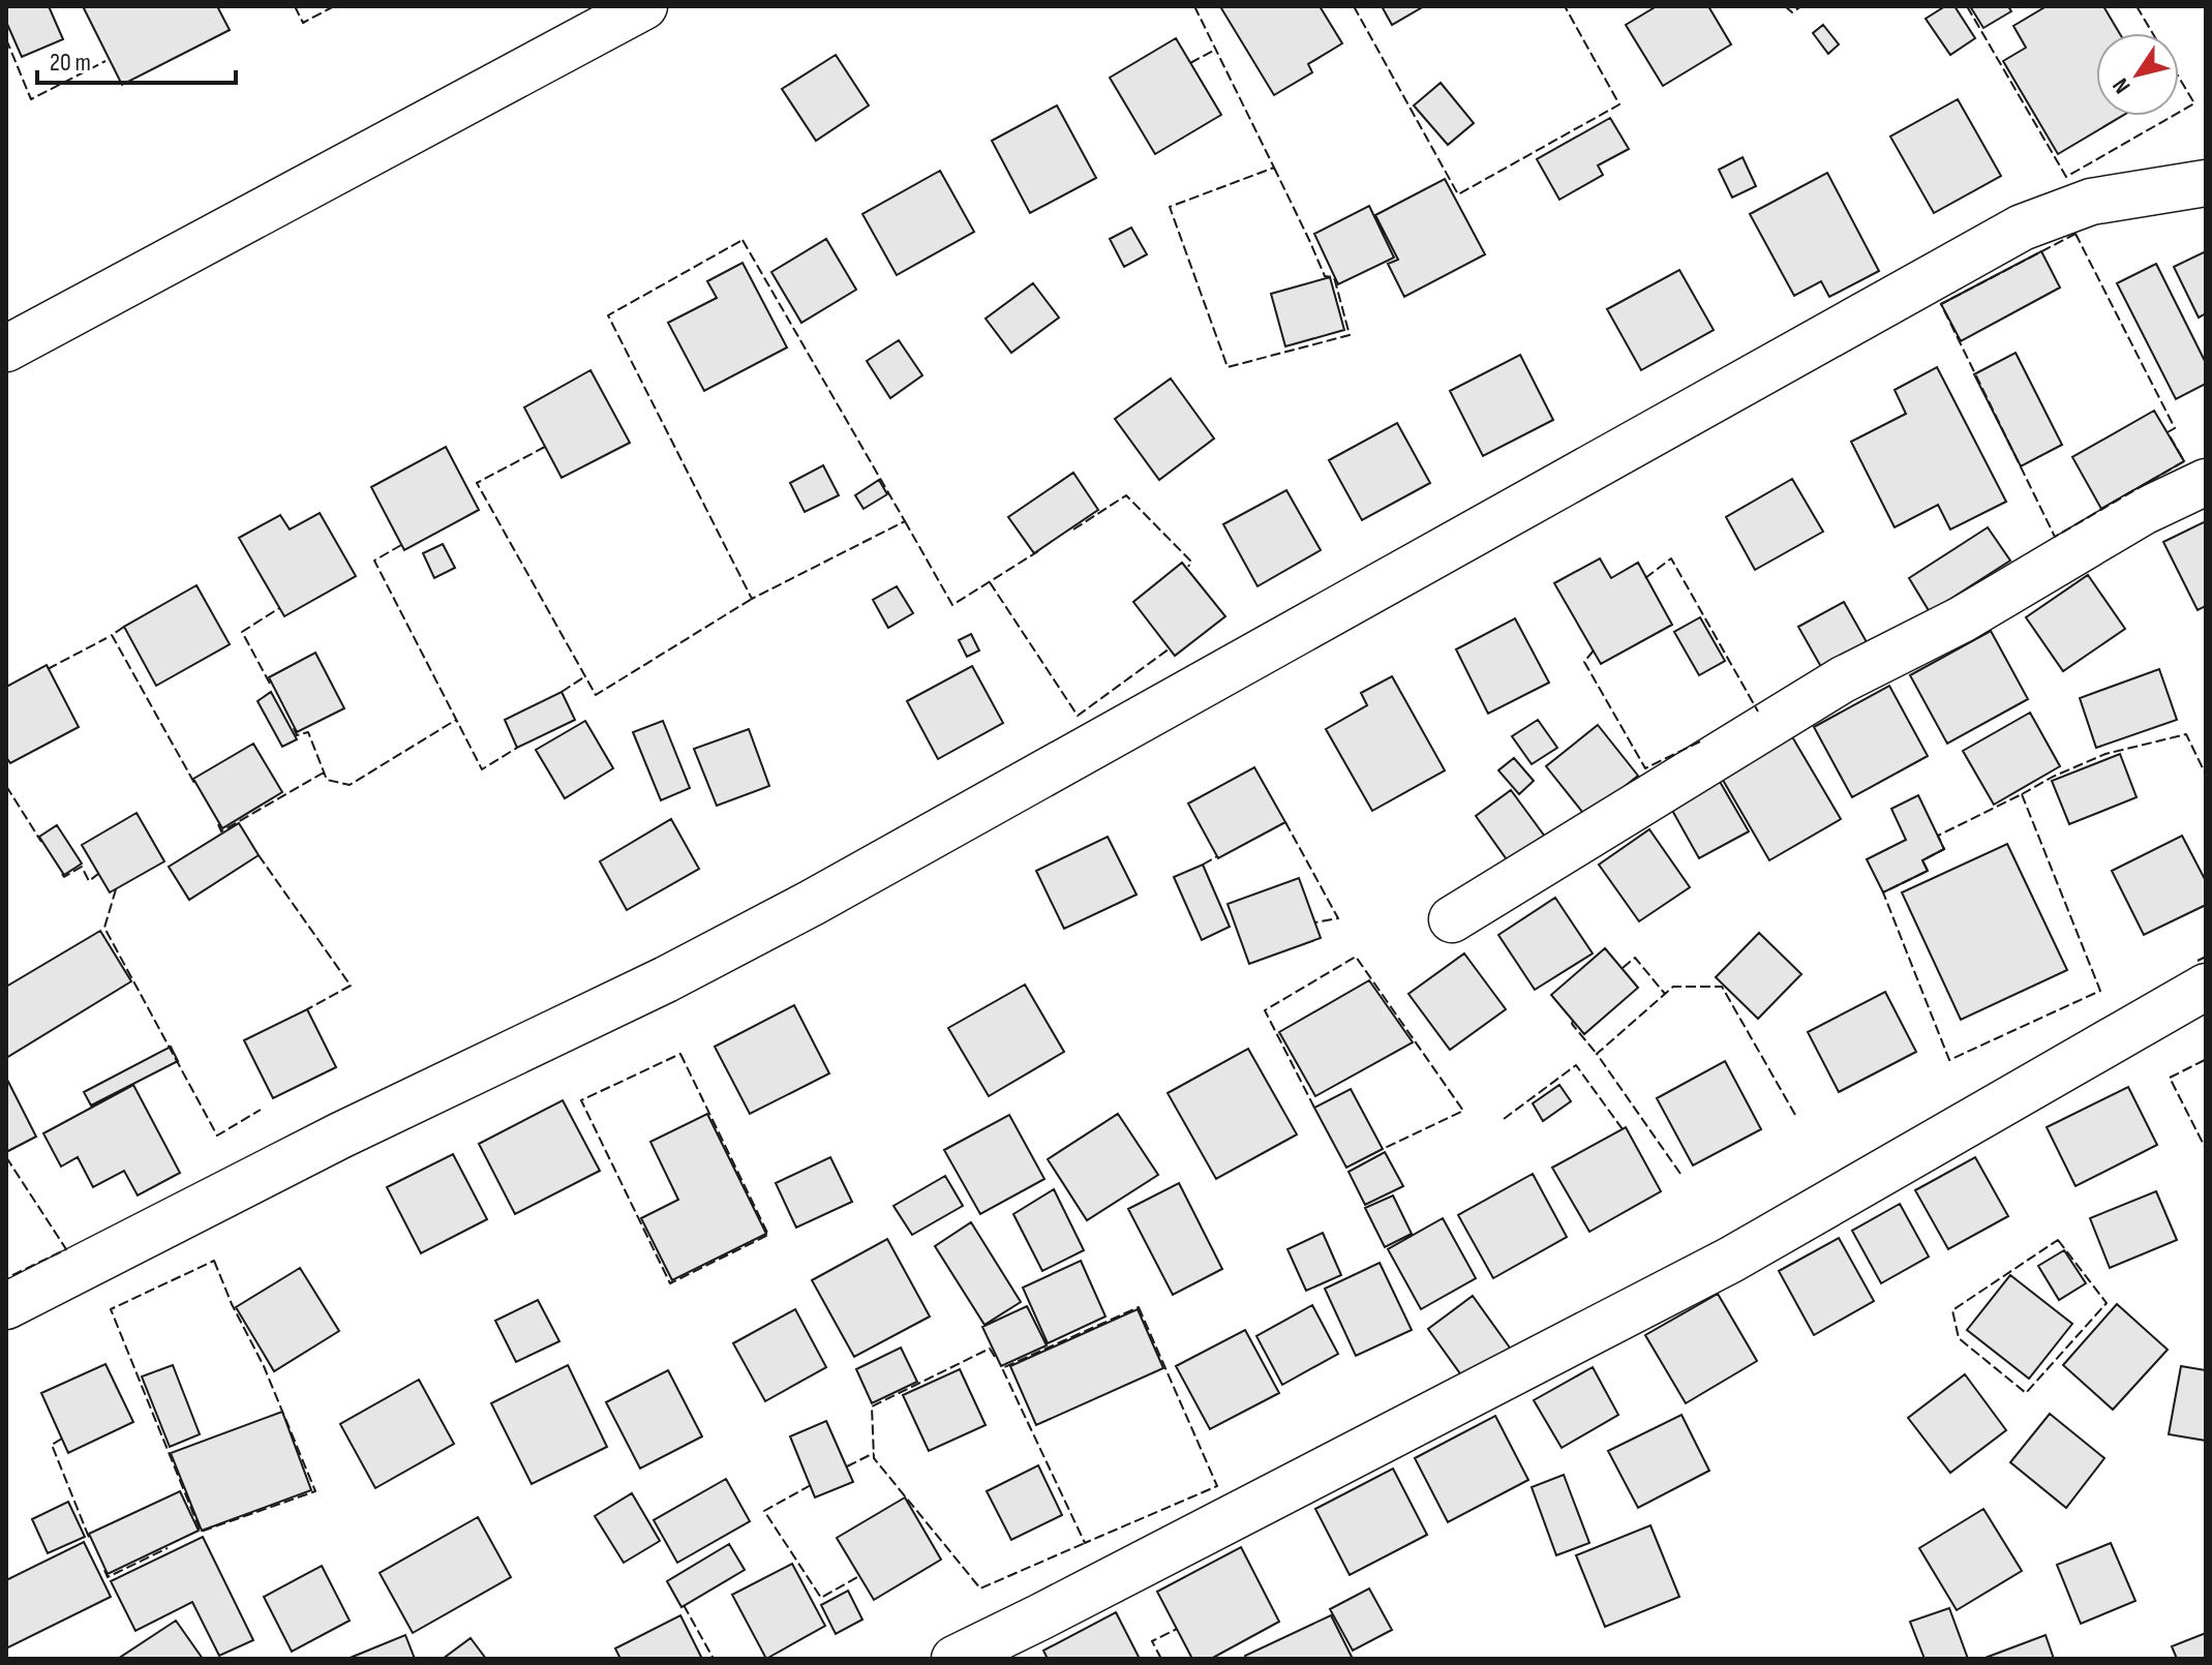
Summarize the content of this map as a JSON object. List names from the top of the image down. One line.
{"scale_bar":"20 m","north":"bottom left"}
